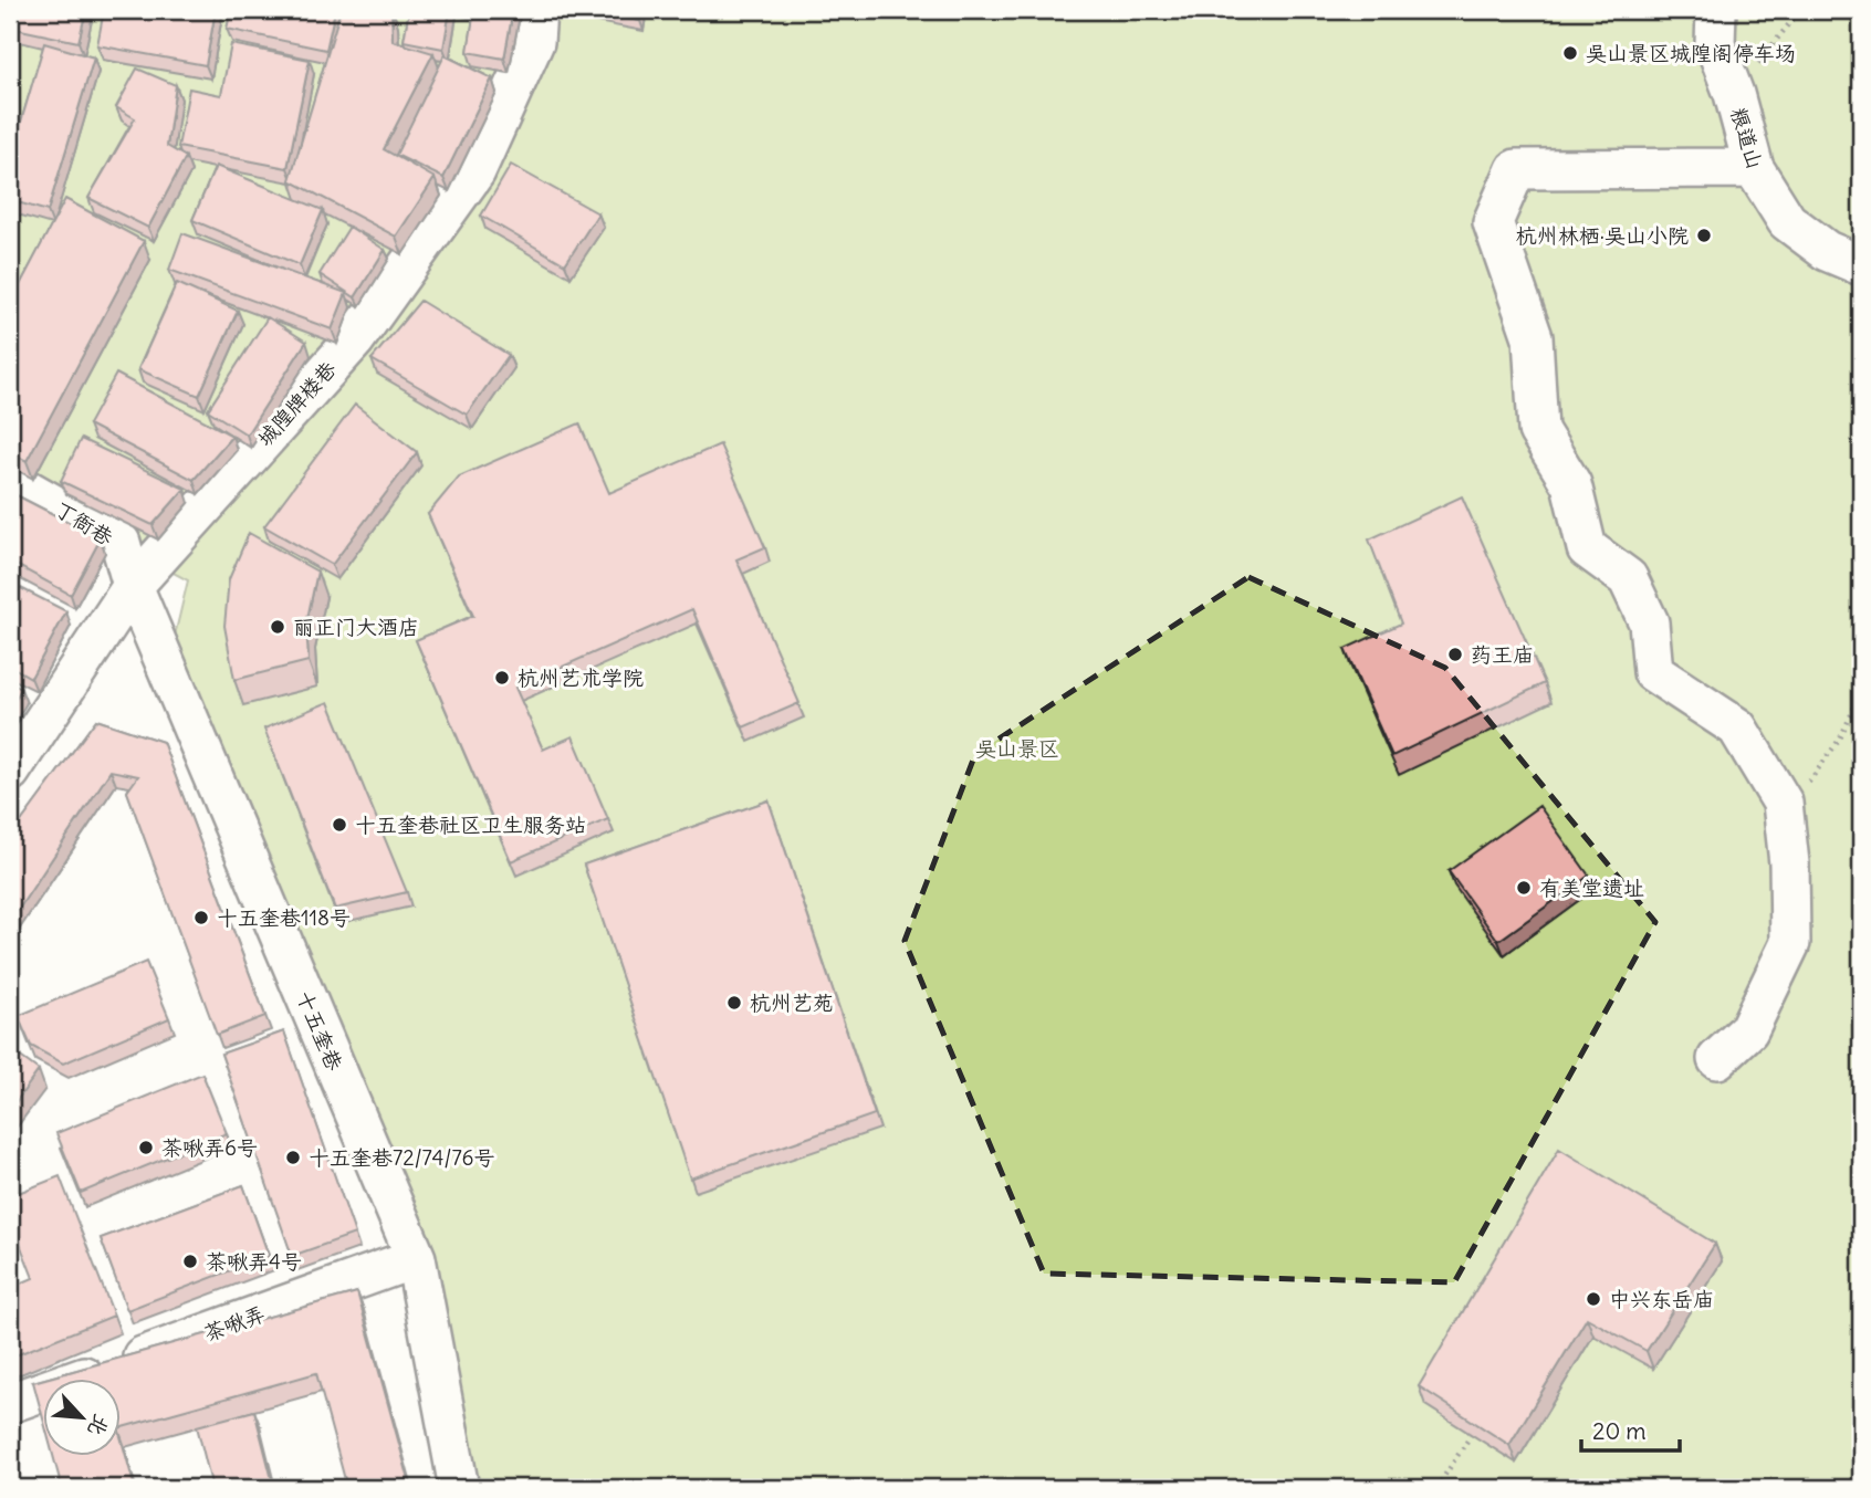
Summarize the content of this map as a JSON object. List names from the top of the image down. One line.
{"streets":{"street":["粮道山","城隍牌楼巷","丁衙巷","十五奎巷","茶啾弄"]},"crossings":[["城隍牌楼巷","丁衙巷"],["城隍牌楼巷","十五奎巷"],["丁衙巷","十五奎巷"],["十五奎巷","茶啾弄"]],"parks":["吴山景区"],"places":["吴山景区城隍阁停车场","杭州林栖·吴山小院","丽正门大酒店","药王庙","杭州艺术学院","十五奎巷社区卫生服务站","有美堂遗址","十五奎巷118号","杭州艺苑","茶啾弄6号","十五奎巷72/74/76号","茶啾弄4号","中兴东岳庙"],"scale_bar":"20 m","north":"bottom right"}
